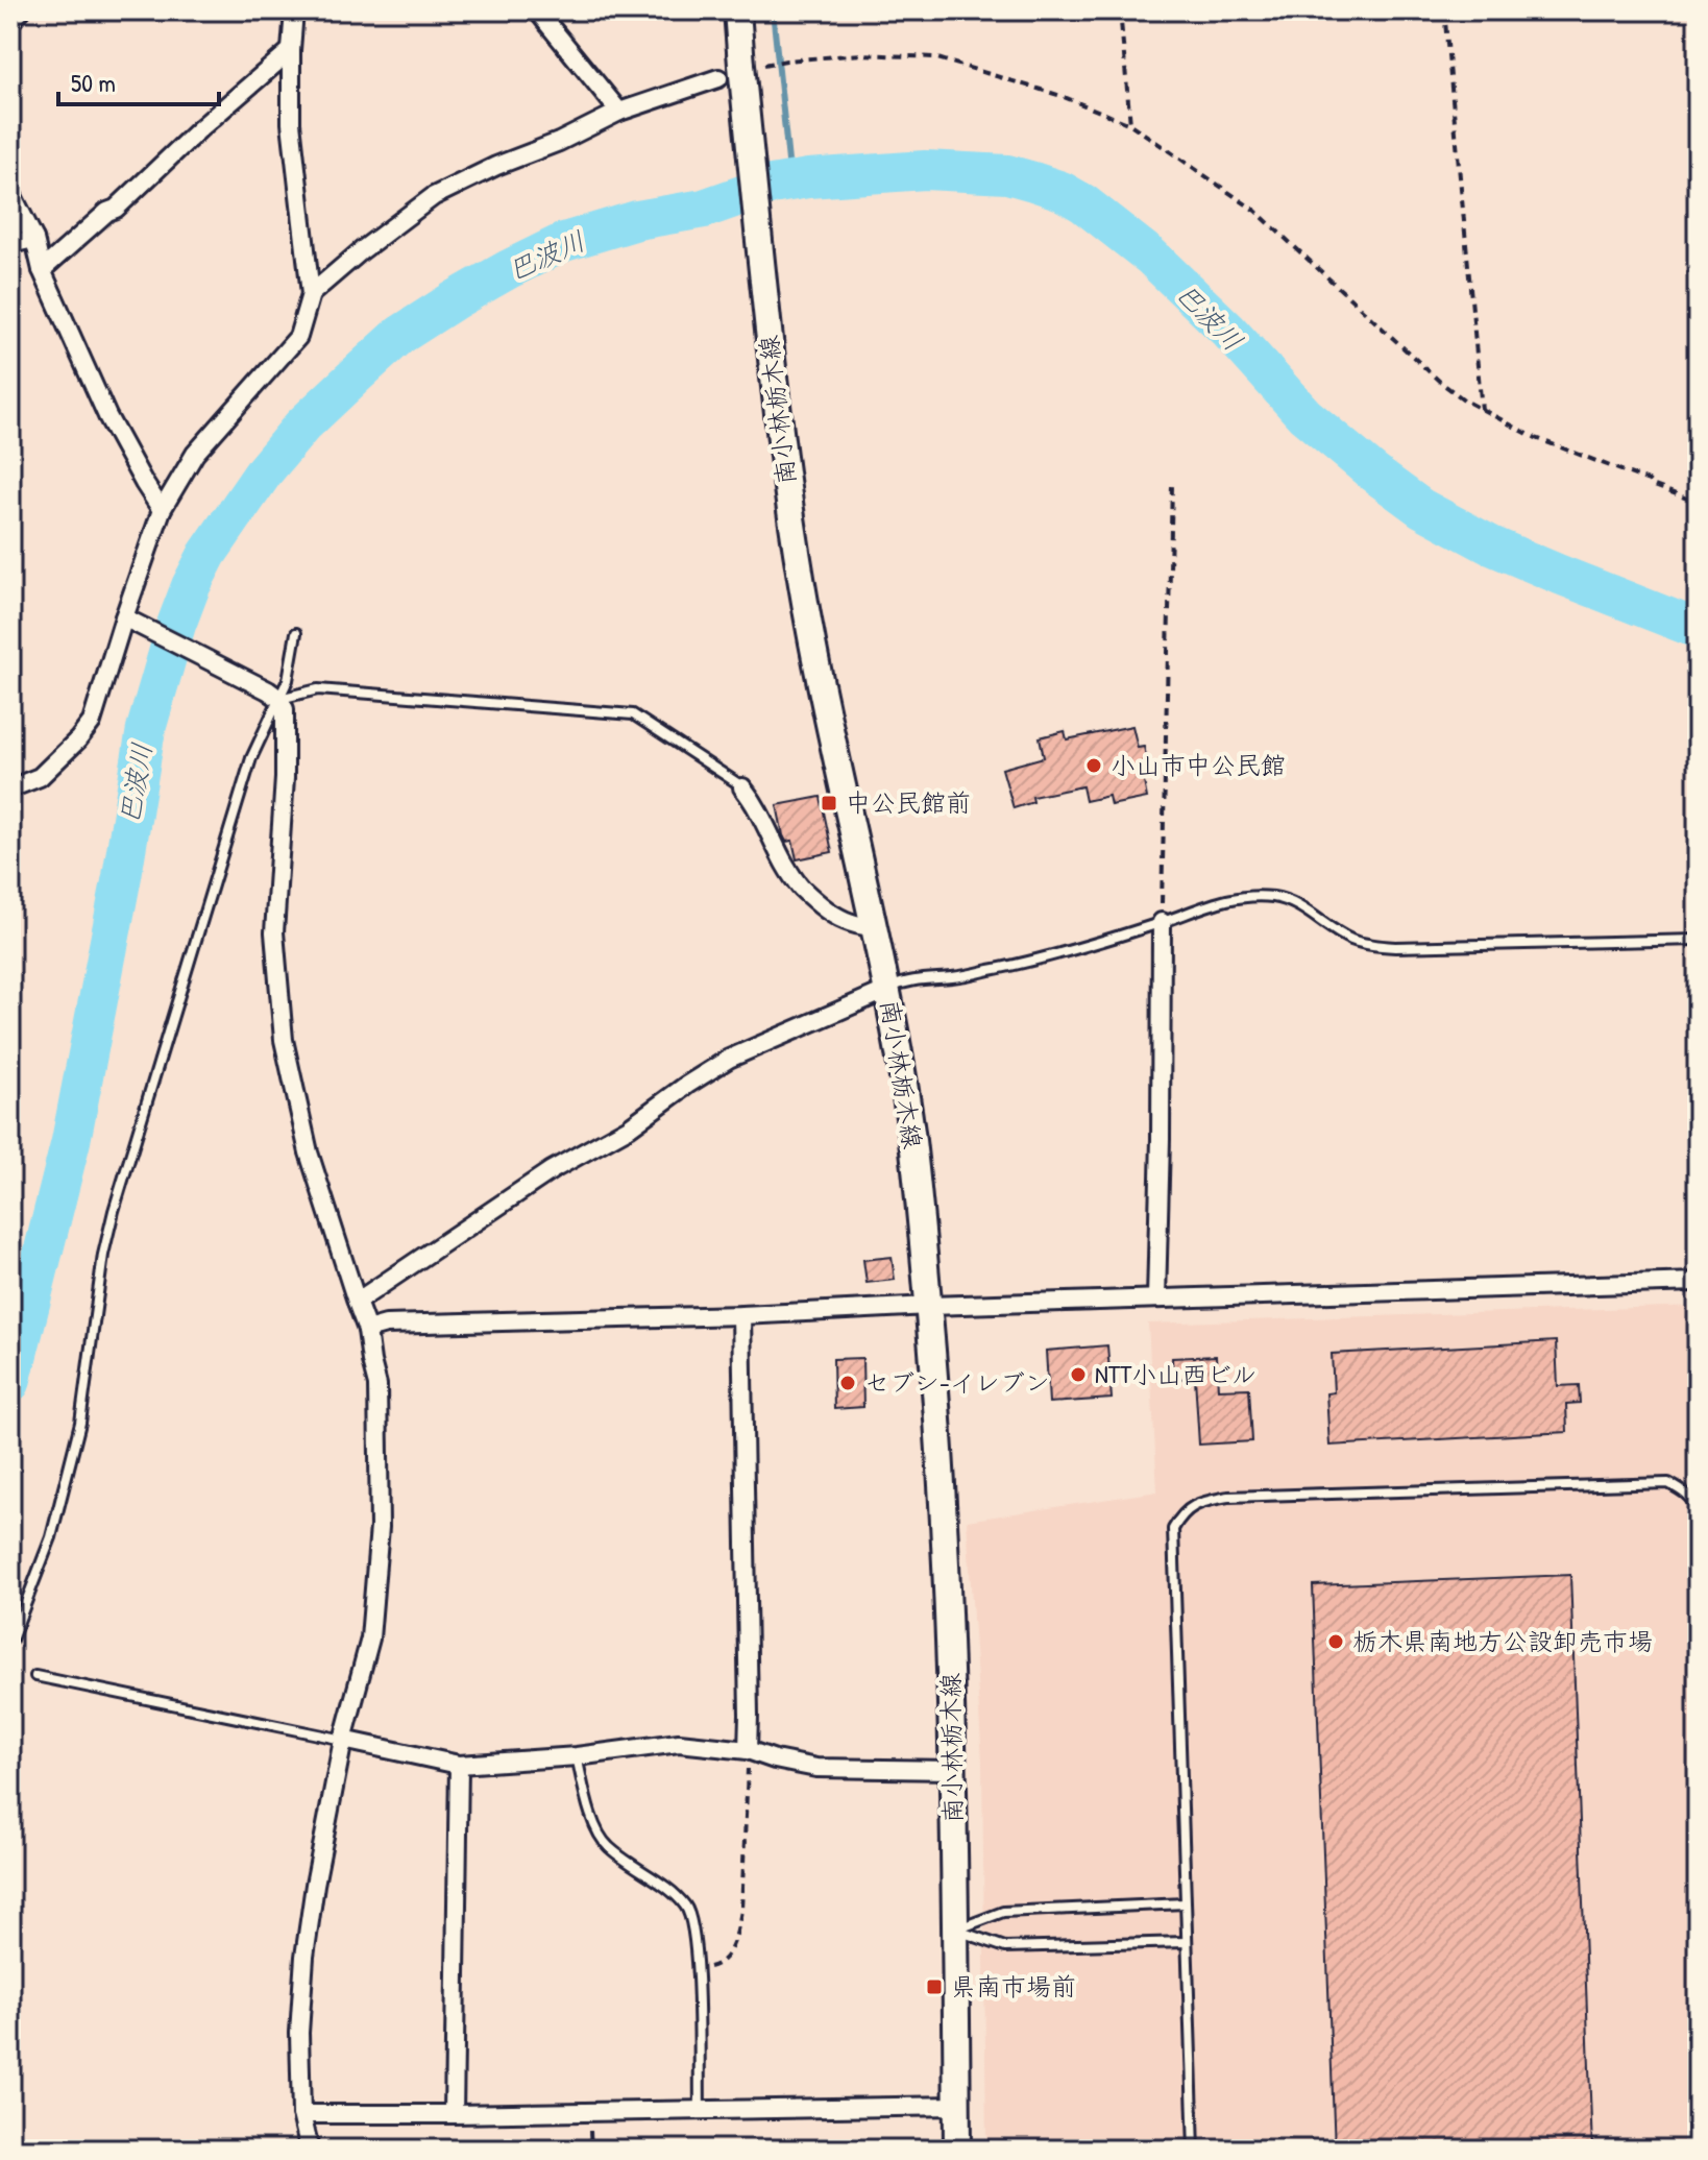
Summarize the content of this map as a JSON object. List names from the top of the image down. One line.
{"streets":{"main road":["南小林栃木線"]},"water":["巴波川"],"places":{"other":["小山市中公民館","NTT小山西ビル","セブン-イレブン","栃木県南地方公設卸売市場"],"transit":["中公民館前","県南市場前"]},"scale_bar":"50 m"}
